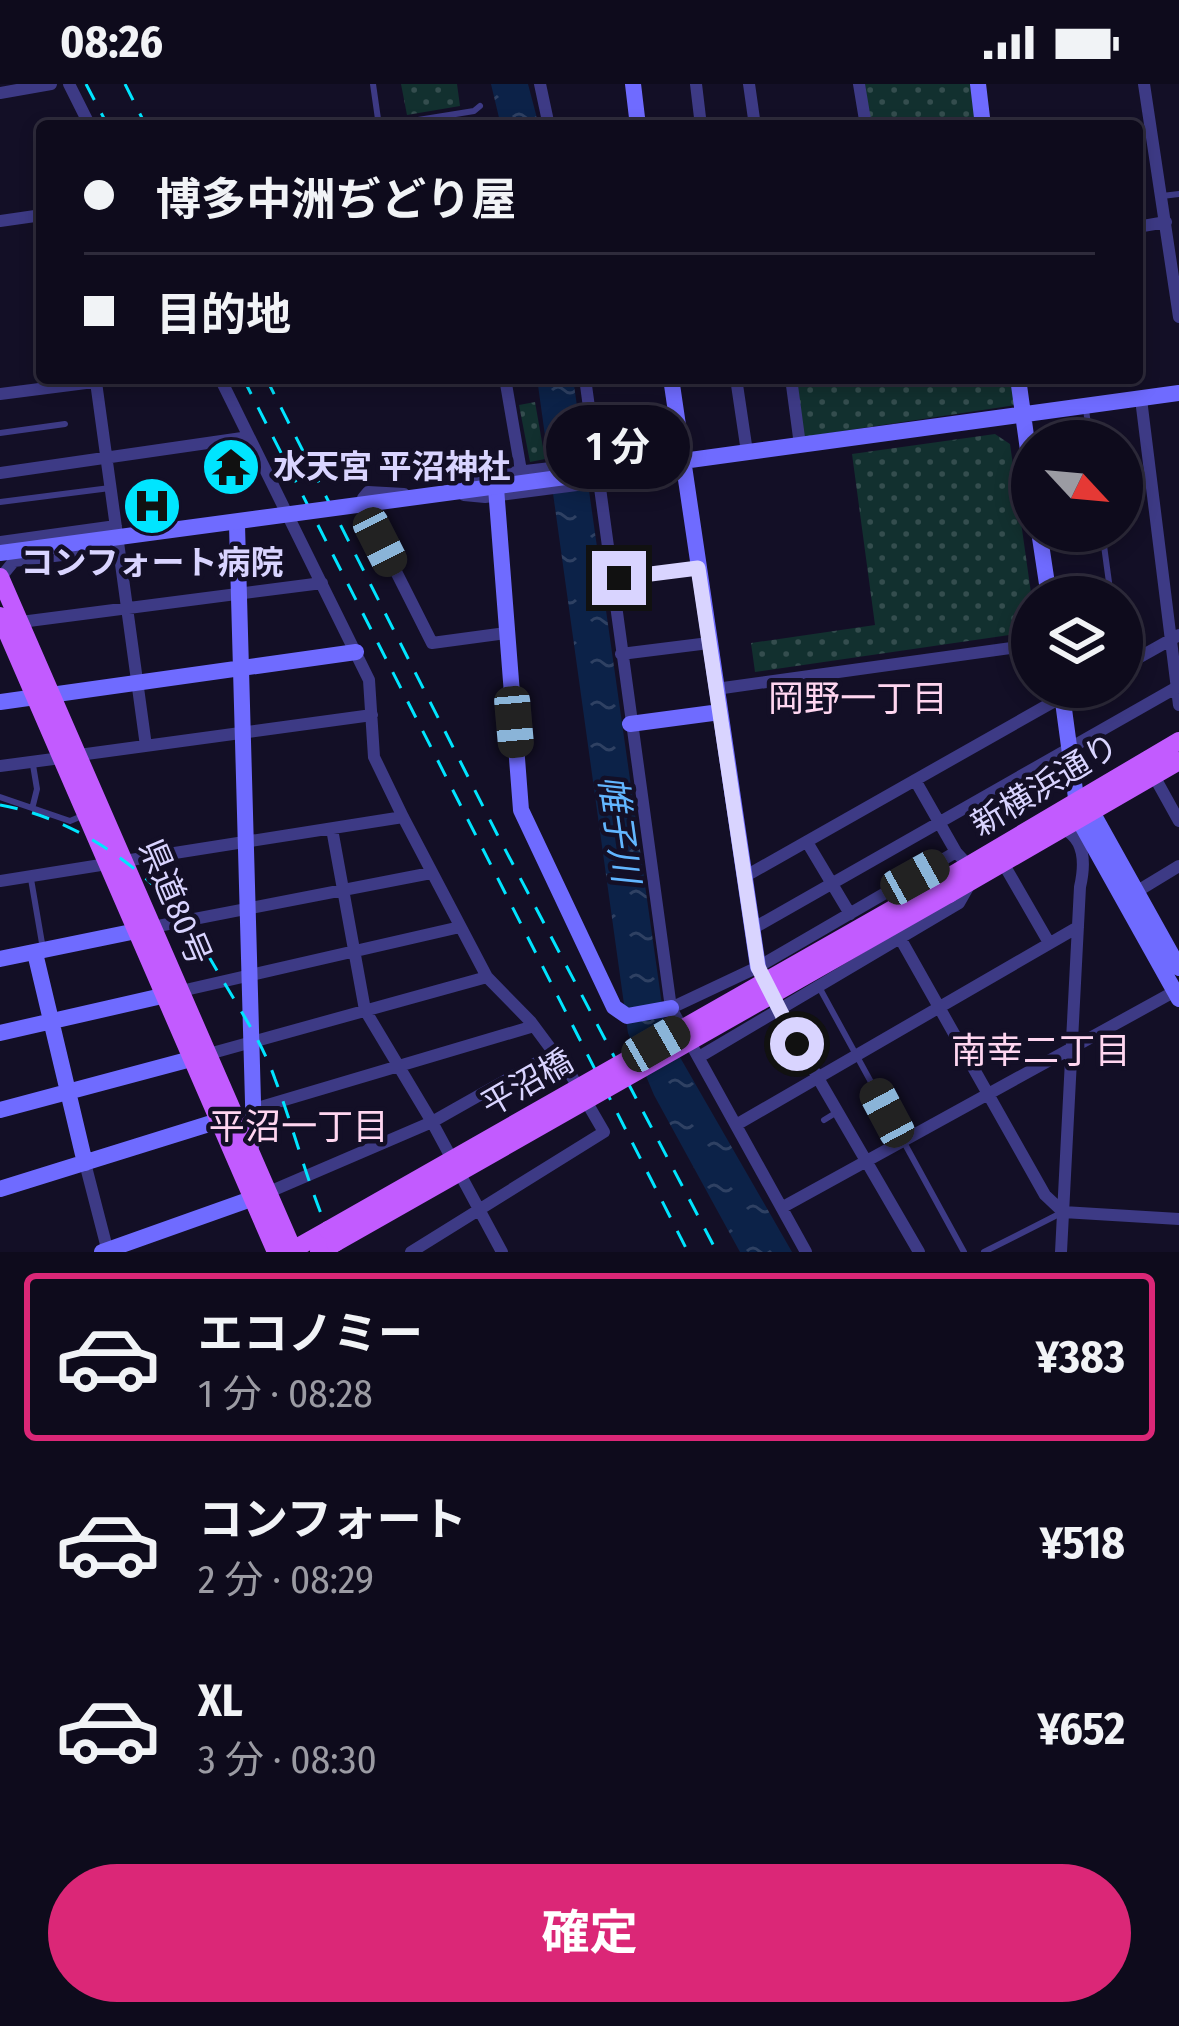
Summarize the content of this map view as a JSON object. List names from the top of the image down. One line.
{"streets":{"main road":["新横浜通り","県道80号","平沼橋"]},"crossings":[["新横浜通り","平沼橋"]],"districts":["岡野一丁目","南幸二丁目","平沼一丁目"],"water":["帷子川"],"places":{"temple":["水天宮 平沼神社"],"hospital":["コンフォート病院"]},"north":"bottom right","page":{"status":"08:26","banner":["博多中洲ぢどり屋","目的地"],"bubble":"1 分","list":[{"name":"エコノミー","note":"1 分 · 08:28","value":"¥383"},{"name":"コンフォート","note":"2 分 · 08:29","value":"¥518"},{"name":"XL","note":"3 分 · 08:30","value":"¥652"}],"buttons":"確定"}}
